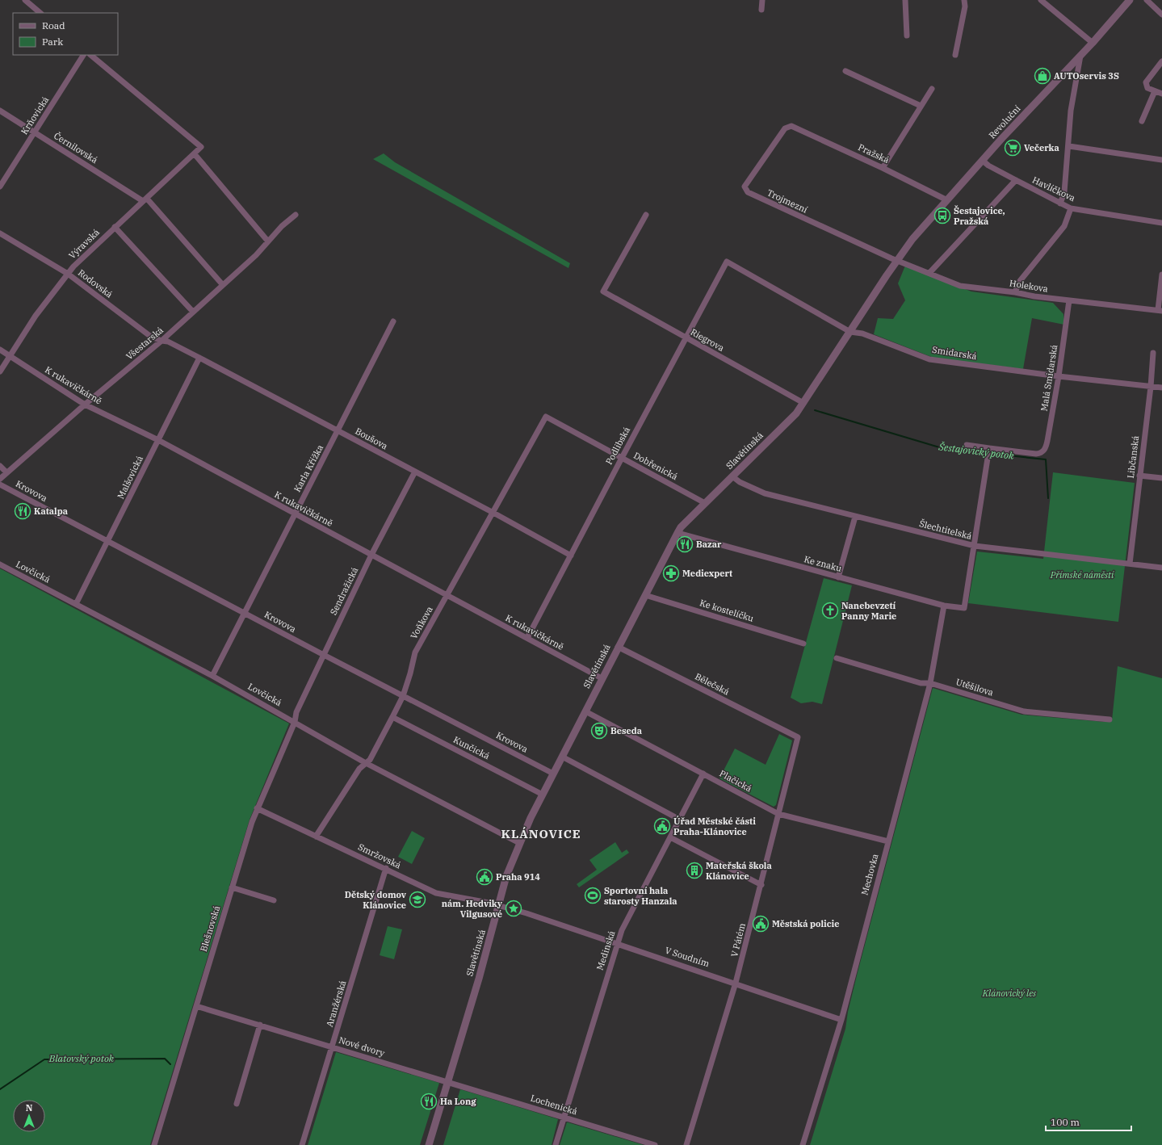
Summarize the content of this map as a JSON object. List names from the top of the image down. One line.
{"streets":{"street":["Krňovická","Revoluční","Černilovská","Pražská","Havlíčkova","Trojmezní","Výravská","Rodovská","Holekova","Riegrova","Všestarská","Smidarská","Malá Smidarská","K rukavičkárně","Boušova","Podlibská","Slavětínská","Libčanská","Dobřenická","Karla Křížka","Malšovická","Krovova","Šlechtitelská","Ke znaku","Lovčická","Sendražická","Ke kostelíčku","Voňkova","Bělečská","Utěšilova","Kunčická","Plačická","Smržovská","Mechovka","Blešnovská","V Pátém","Medinská","V Soudním","Aranžérská","Nové dvory","Lochenická"]},"crossings":[["Krňovická","Černilovská"],["Revoluční","Pražská"],["Revoluční","Havlíčkova"],["Revoluční","Trojmezní"],["Revoluční","Holekova"],["Revoluční","Slavětínská"],["Černilovská","Výravská"],["Černilovská","Všestarská"],["Pražská","Trojmezní"],["Trojmezní","Holekova"],["Trojmezní","Slavětínská"],["Výravská","Rodovská"],["Výravská","K rukavičkárně"],["Rodovská","Všestarská"],["Rodovská","Boušova"],["Holekova","Malá Smidarská"],["Holekova","Slavětínská"],["Riegrova","Podlibská"],["Riegrova","Slavětínská"],["Všestarská","K rukavičkárně"],["Všestarská","Boušova"],["Smidarská","Malá Smidarská"],["Smidarská","Podlibská"],["Smidarská","Slavětínská"],["Smidarská","Libčanská"],["K rukavičkárně","Podlibská"],["K rukavičkárně","Slavětínská"],["K rukavičkárně","Karla Křížka"],["K rukavičkárně","Malšovická"],["K rukavičkárně","Sendražická"],["K rukavičkárně","Voňkova"],["Boušova","Podlibská"],["Boušova","Karla Křížka"],["Boušova","Malšovická"],["Boušova","Sendražická"],["Boušova","Voňkova"],["Podlibská","Dobřenická"],["Slavětínská","Dobřenická"],["Slavětínská","Krovova"],["Slavětínská","Šlechtitelská"],["Slavětínská","Ke znaku"],["Slavětínská","Lovčická"],["Slavětínská","Ke kostelíčku"],["Slavětínská","Bělečská"],["Slavětínská","Kunčická"],["Slavětínská","Plačická"],["Slavětínská","Smržovská"],["Slavětínská","Nové dvory"],["Slavětínská","Lochenická"],["Libčanská","Šlechtitelská"],["Dobřenická","Voňkova"],["Karla Křížka","Krovova"],["Karla Křížka","Lovčická"],["Malšovická","Krovova"],["Malšovická","Lovčická"],["Krovova","Sendražická"],["Krovova","Voňkova"],["Šlechtitelská","Ke znaku"],["Ke znaku","Mechovka"],["Lovčická","Sendražická"],["Lovčická","Voňkova"],["Lovčická","Blešnovská"],["Sendražická","Blešnovská"],["Voňkova","Kunčická"],["Voňkova","Smržovská"],["Bělečská","V Pátém"],["Utěšilova","Mechovka"],["Plačická","Mechovka"],["Plačická","V Pátém"],["Plačická","Medinská"],["Smržovská","Blešnovská"],["Smržovská","V Soudním"],["Smržovská","Aranžérská"],["Mechovka","V Soudním"],["Blešnovská","Nové dvory"],["V Pátém","V Soudním"],["Medinská","V Soudním"],["Medinská","Lochenická"],["Aranžérská","Nové dvory"],["Nové dvory","Lochenická"]],"districts":["KLÁNOVICE"],"water":["Šestajovický potok","Blatovský potok"],"parks":["Přímské náměstí","Klánovický les"],"places":{"shop":["AUTOservis 3S"],"supermarket":["Večerka"],"bus stop":["Šestajovice, Pražská"],"restaurant":["Katalpa","Bazar","Ha Long"],"pharmacy":["Mediexpert"],"church":["Nanebevzetí Panny Marie"],"theatre":["Beseda"],"public building":["Úřad Městské části Praha-Klánovice","Praha 914","Městská policie"],"building":["Mateřská škola Klánovice"],"sports":["Sportovní hala starosty Hanzala"],"school or university":["Dětský domov Klánovice"],"place":["nám. Hedviky Vilgusové"]},"legend":["Road","Park"],"scale_bar":"100 m","north":"top"}
